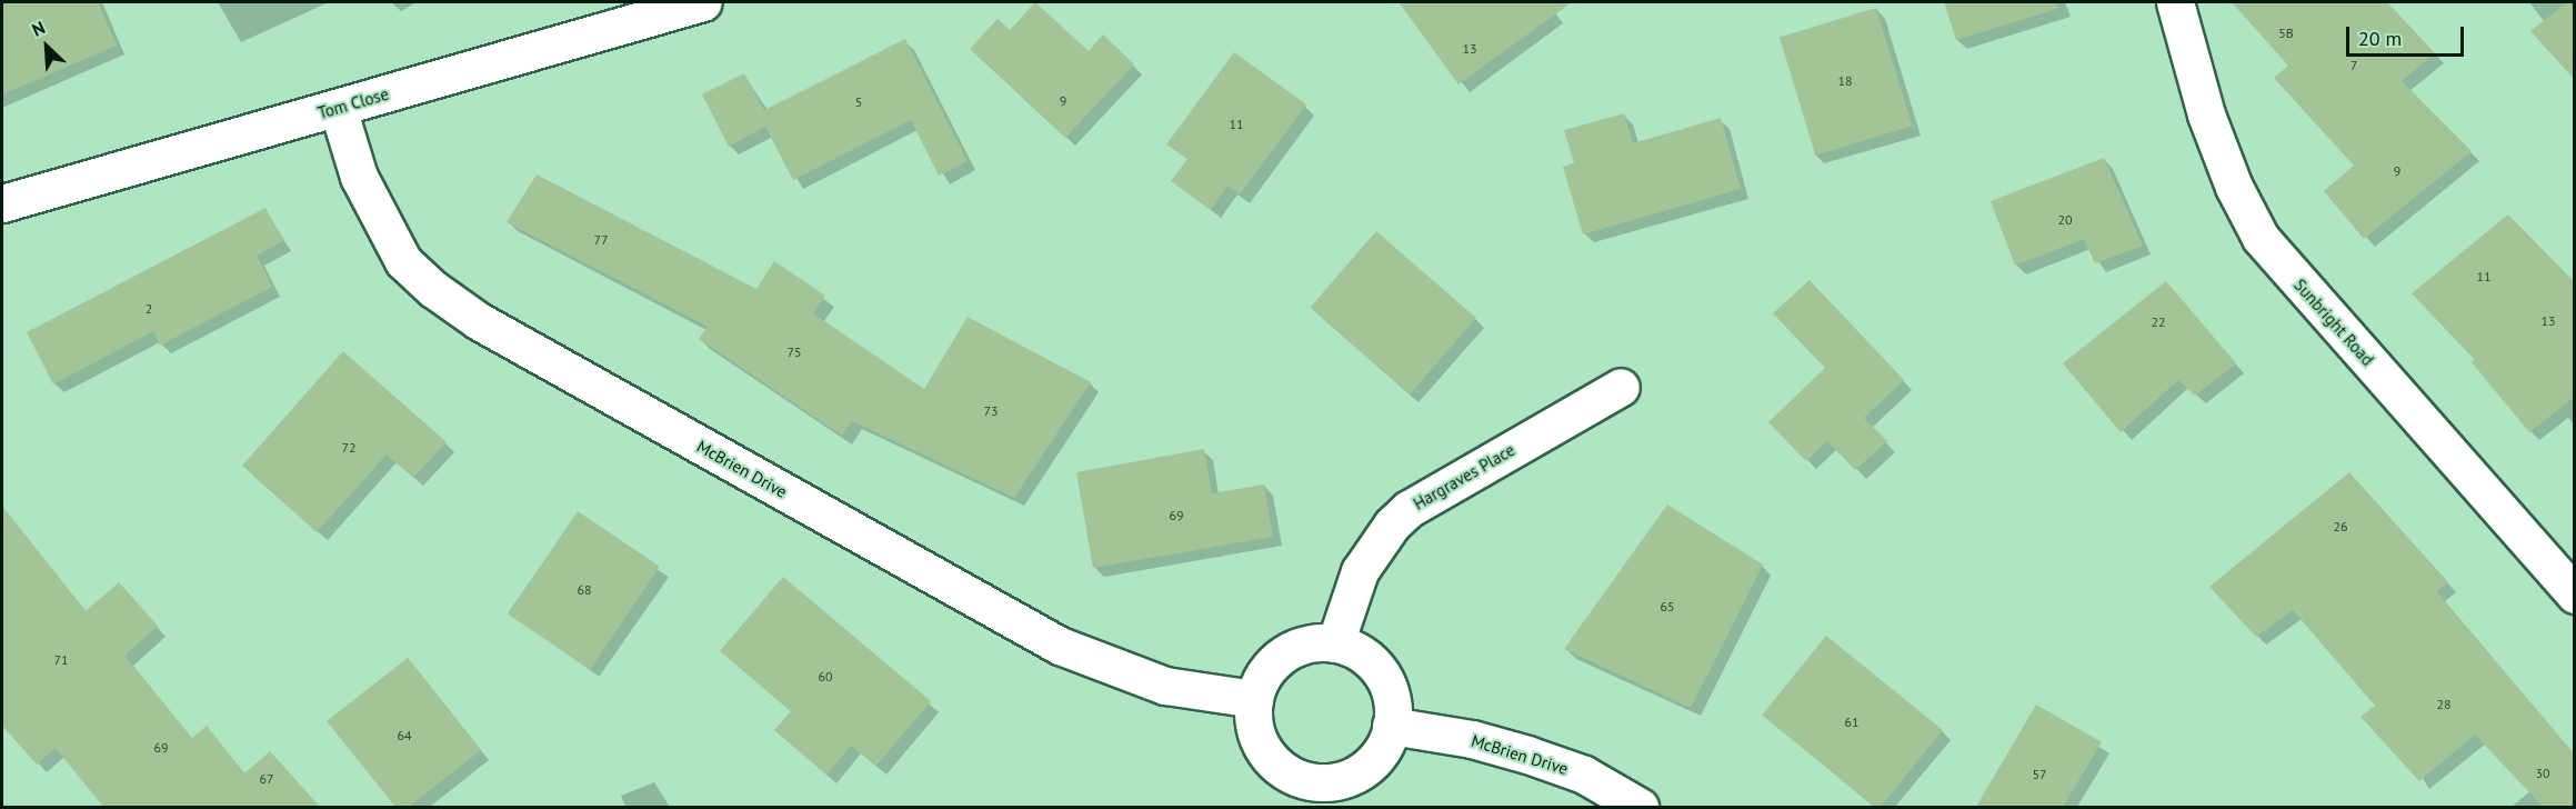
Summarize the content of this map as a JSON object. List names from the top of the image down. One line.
{"streets":{"street":["Tom Close","Sunbright Road","McBrien Drive","Hargraves Place"]},"crossings":[["Tom Close","McBrien Drive"],["McBrien Drive","Hargraves Place"]],"house_numbers":["5B","13","7","18","9","5","11","9","20","77","11","2","13","22","75","73","72","69","26","68","65","71","60","28","61","64","69","30","57","67"],"scale_bar":"20 m","north":"top left"}
